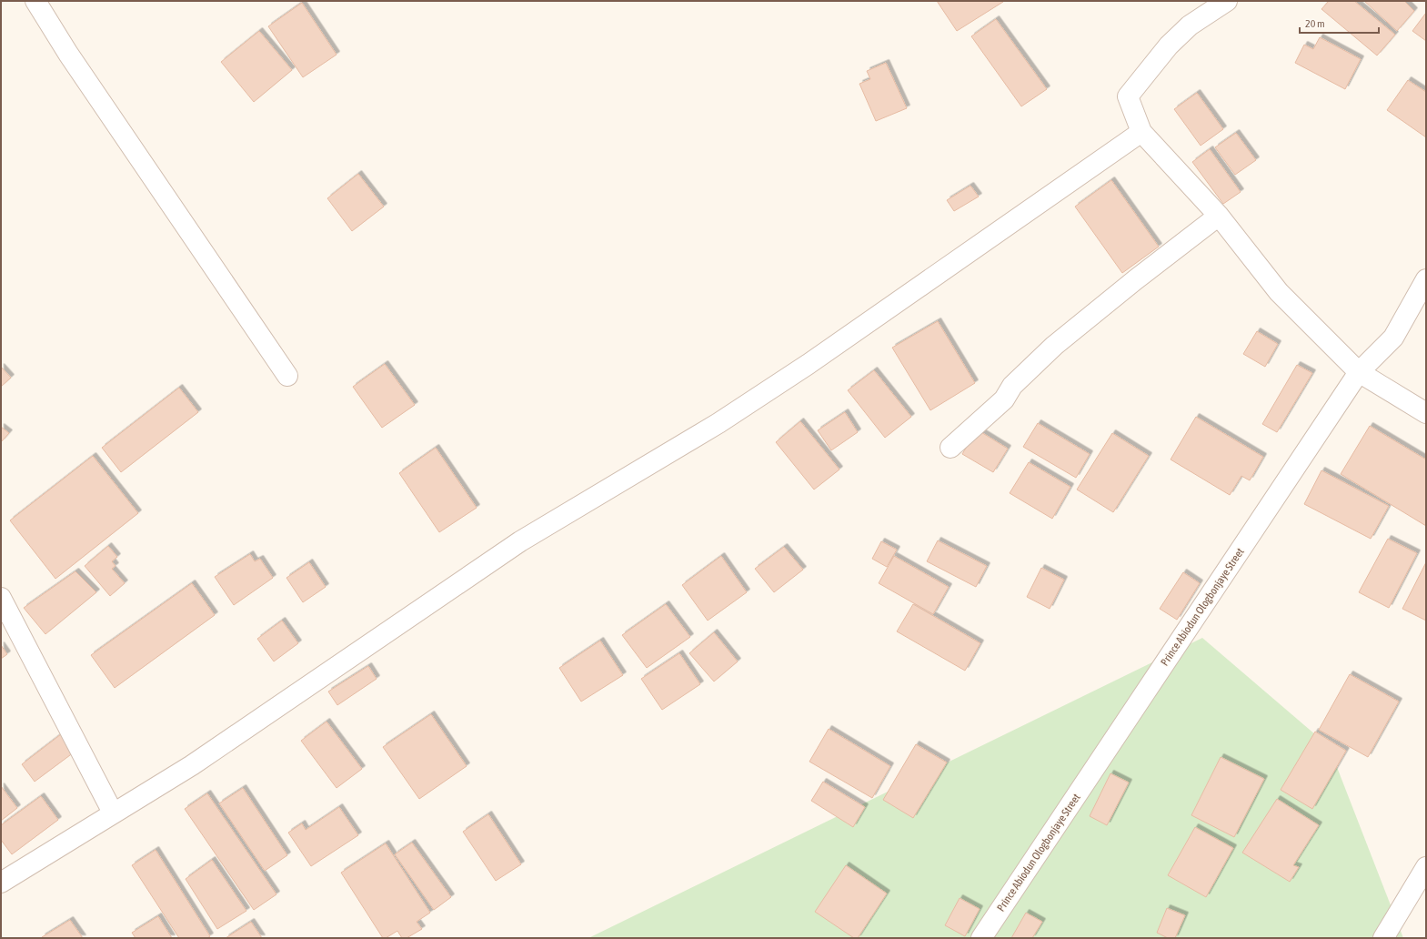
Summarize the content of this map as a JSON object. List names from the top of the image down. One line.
{"streets":{"street":["Prince Abiodun Ologbonjaye Street"]},"scale_bar":"20 m"}
